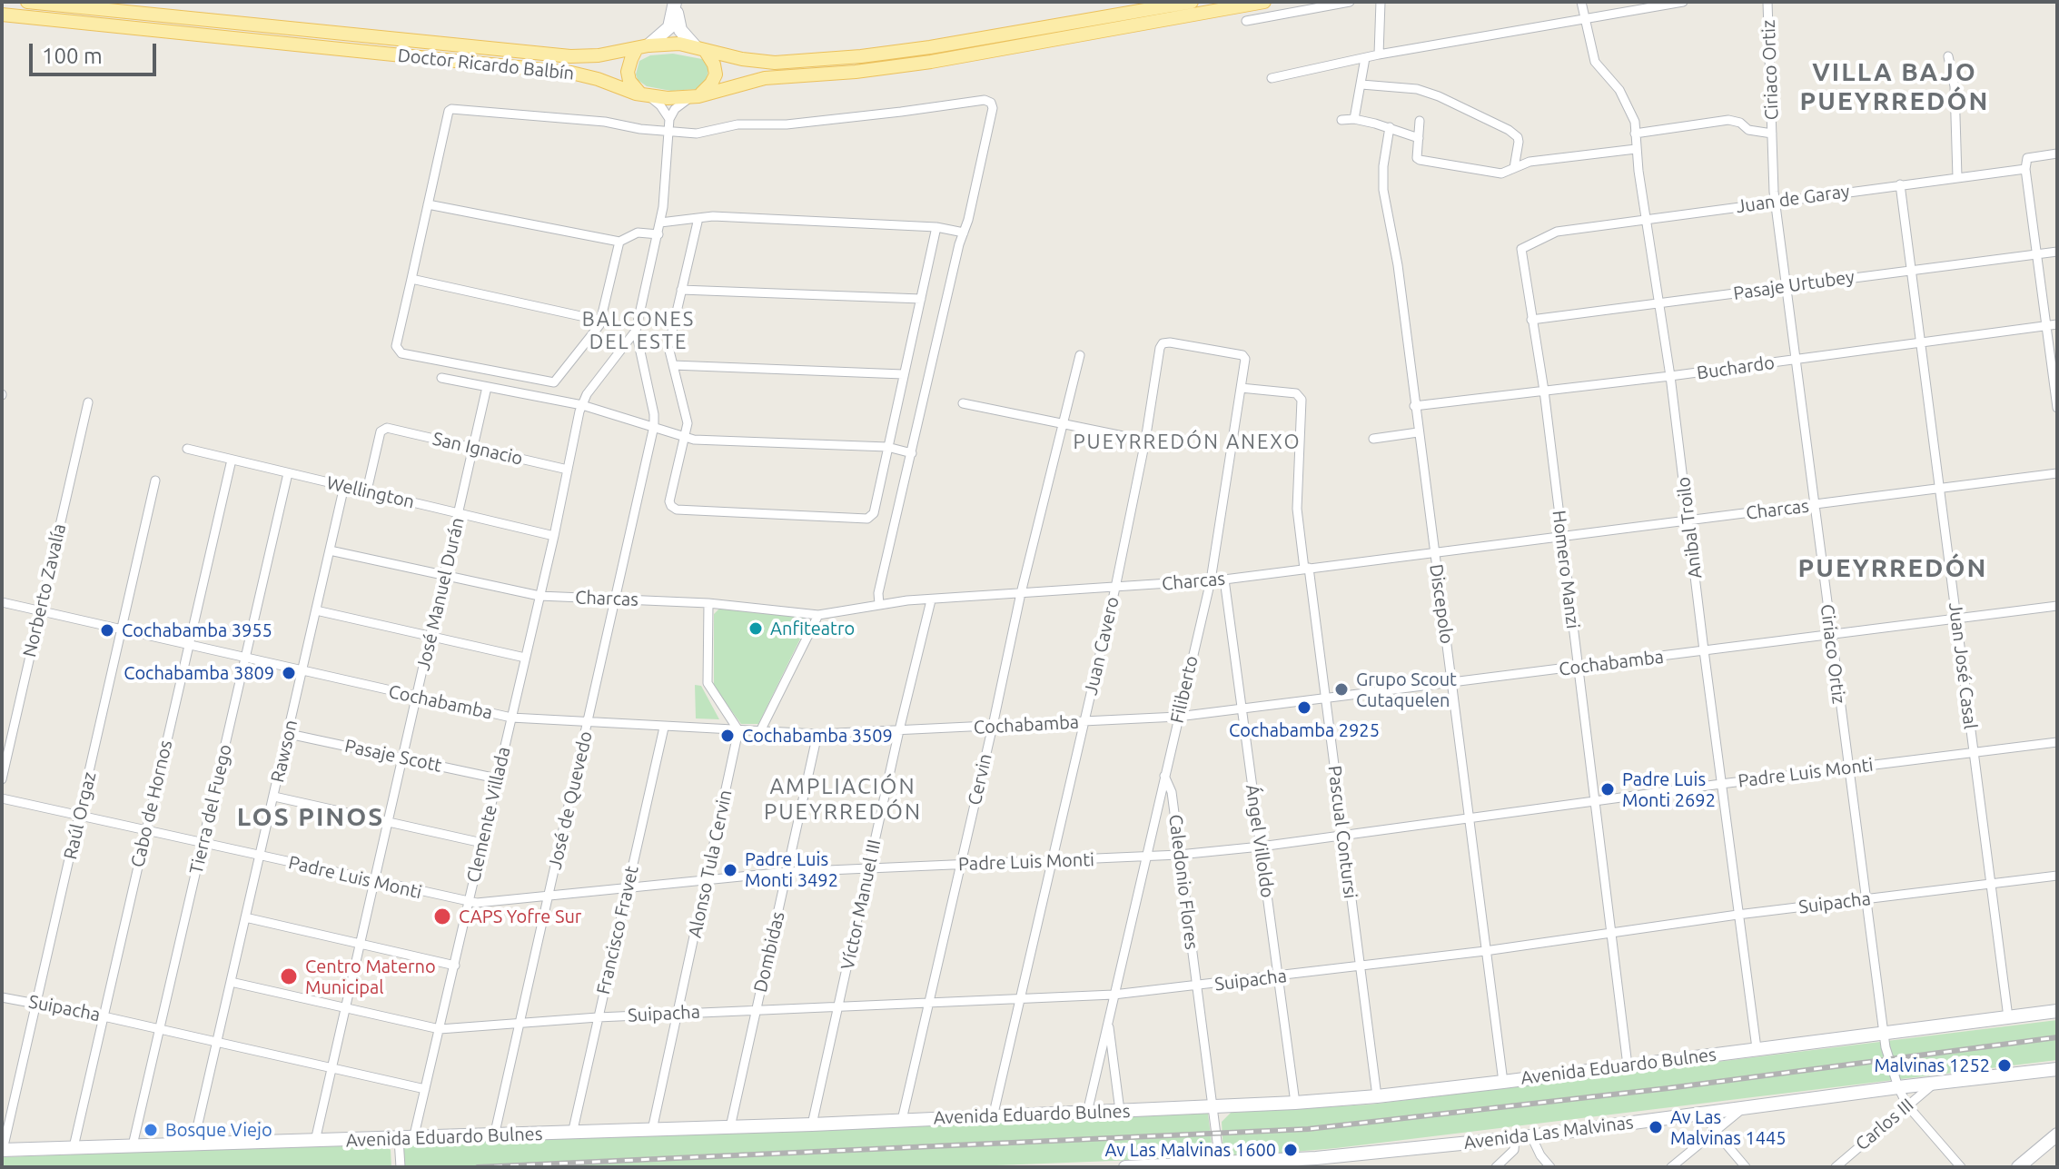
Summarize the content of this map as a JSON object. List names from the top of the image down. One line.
{"streets":{"main road":["Doctor Ricardo Balbín","Avenida Eduardo Bulnes","Avenida Las Malvinas"],"street":["Ciriaco Ortiz","Juan de Garay","Pasaje Urtubey","Buchardo","San Ignacio","Wellington","Charcas","Anibal Troilo","Homero Manzi","Norberto Zavalía","José Manuel Durán","Discepolo","Juan Cavero","Cochabamba","Juan José Casal","Filiberto","Rawson","Pasaje Scott","Padre Luis Monti","Cervin","José de Quevedo","Cabo de Hornos","Tierra del Fuego","Clemente Villada","Raúl Orgaz","Pascual Contursi","Ángel Villoldo","Alonso Tula Cervin","Caledonio Flores","Suipacha","Víctor Manuel III","Francisco Fravet","Dombidas","Carlos III"]},"crossings":[["Ciriaco Ortiz","Juan de Garay"],["Ciriaco Ortiz","Pasaje Urtubey"],["Ciriaco Ortiz","Buchardo"],["Ciriaco Ortiz","Charcas"],["Ciriaco Ortiz","Cochabamba"],["Ciriaco Ortiz","Padre Luis Monti"],["Ciriaco Ortiz","Suipacha"],["Ciriaco Ortiz","Avenida Eduardo Bulnes"],["Ciriaco Ortiz","Carlos III"],["Ciriaco Ortiz","Avenida Las Malvinas"],["Juan de Garay","Anibal Troilo"],["Juan de Garay","Homero Manzi"],["Juan de Garay","Juan José Casal"],["Pasaje Urtubey","Anibal Troilo"],["Pasaje Urtubey","Homero Manzi"],["Pasaje Urtubey","Juan José Casal"],["Buchardo","Anibal Troilo"],["Buchardo","Homero Manzi"],["Buchardo","Discepolo"],["Buchardo","Juan José Casal"],["San Ignacio","Wellington"],["San Ignacio","José Manuel Durán"],["San Ignacio","Clemente Villada"],["Wellington","José Manuel Durán"],["Wellington","Rawson"],["Wellington","Cabo de Hornos"],["Wellington","Tierra del Fuego"],["Wellington","Clemente Villada"],["Charcas","Anibal Troilo"],["Charcas","Homero Manzi"],["Charcas","José Manuel Durán"],["Charcas","Discepolo"],["Charcas","Juan Cavero"],["Charcas","Juan José Casal"],["Charcas","Filiberto"],["Charcas","Rawson"],["Charcas","Cervin"],["Charcas","José de Quevedo"],["Charcas","Clemente Villada"],["Charcas","Pascual Contursi"],["Charcas","Ángel Villoldo"],["Charcas","Víctor Manuel III"],["Anibal Troilo","Cochabamba"],["Anibal Troilo","Padre Luis Monti"],["Anibal Troilo","Suipacha"],["Anibal Troilo","Avenida Eduardo Bulnes"],["Homero Manzi","Cochabamba"],["Homero Manzi","Padre Luis Monti"],["Homero Manzi","Suipacha"],["Homero Manzi","Avenida Eduardo Bulnes"],["Norberto Zavalía","Cochabamba"],["José Manuel Durán","Cochabamba"],["José Manuel Durán","Pasaje Scott"],["José Manuel Durán","Padre Luis Monti"],["José Manuel Durán","Suipacha"],["José Manuel Durán","Avenida Eduardo Bulnes"],["Discepolo","Cochabamba"],["Discepolo","Padre Luis Monti"],["Discepolo","Suipacha"],["Discepolo","Avenida Eduardo Bulnes"],["Juan Cavero","Cochabamba"],["Juan Cavero","Filiberto"],["Juan Cavero","Padre Luis Monti"],["Juan Cavero","Suipacha"],["Juan Cavero","Avenida Eduardo Bulnes"],["Cochabamba","Juan José Casal"],["Cochabamba","Filiberto"],["Cochabamba","Rawson"],["Cochabamba","Cervin"],["Cochabamba","José de Quevedo"],["Cochabamba","Cabo de Hornos"],["Cochabamba","Tierra del Fuego"],["Cochabamba","Clemente Villada"],["Cochabamba","Raúl Orgaz"],["Cochabamba","Pascual Contursi"],["Cochabamba","Ángel Villoldo"],["Cochabamba","Alonso Tula Cervin"],["Cochabamba","Víctor Manuel III"],["Cochabamba","Francisco Fravet"],["Cochabamba","Dombidas"],["Juan José Casal","Padre Luis Monti"],["Juan José Casal","Suipacha"],["Juan José Casal","Avenida Eduardo Bulnes"],["Filiberto","Padre Luis Monti"],["Filiberto","Pascual Contursi"],["Filiberto","Caledonio Flores"],["Filiberto","Suipacha"],["Filiberto","Avenida Eduardo Bulnes"],["Rawson","Pasaje Scott"],["Rawson","Padre Luis Monti"],["Rawson","Suipacha"],["Rawson","Avenida Eduardo Bulnes"],["Pasaje Scott","Clemente Villada"],["Padre Luis Monti","Cervin"],["Padre Luis Monti","José de Quevedo"],["Padre Luis Monti","Cabo de Hornos"],["Padre Luis Monti","Tierra del Fuego"],["Padre Luis Monti","Clemente Villada"],["Padre Luis Monti","Raúl Orgaz"],["Padre Luis Monti","Pascual Contursi"],["Padre Luis Monti","Ángel Villoldo"],["Padre Luis Monti","Alonso Tula Cervin"],["Padre Luis Monti","Caledonio Flores"],["Padre Luis Monti","Víctor Manuel III"],["Padre Luis Monti","Francisco Fravet"],["Padre Luis Monti","Dombidas"],["Cervin","Suipacha"],["Cervin","Avenida Eduardo Bulnes"],["José de Quevedo","Suipacha"],["José de Quevedo","Avenida Eduardo Bulnes"],["Cabo de Hornos","Suipacha"],["Cabo de Hornos","Avenida Eduardo Bulnes"],["Tierra del Fuego","Suipacha"],["Tierra del Fuego","Avenida Eduardo Bulnes"],["Clemente Villada","Suipacha"],["Clemente Villada","Avenida Eduardo Bulnes"],["Raúl Orgaz","Suipacha"],["Raúl Orgaz","Avenida Eduardo Bulnes"],["Pascual Contursi","Suipacha"],["Pascual Contursi","Avenida Eduardo Bulnes"],["Ángel Villoldo","Suipacha"],["Ángel Villoldo","Avenida Eduardo Bulnes"],["Alonso Tula Cervin","Suipacha"],["Alonso Tula Cervin","Avenida Eduardo Bulnes"],["Caledonio Flores","Suipacha"],["Caledonio Flores","Avenida Eduardo Bulnes"],["Caledonio Flores","Avenida Las Malvinas"],["Suipacha","Víctor Manuel III"],["Suipacha","Francisco Fravet"],["Suipacha","Dombidas"],["Víctor Manuel III","Avenida Eduardo Bulnes"],["Francisco Fravet","Avenida Eduardo Bulnes"],["Dombidas","Avenida Eduardo Bulnes"],["Carlos III","Avenida Las Malvinas"]],"districts":["VILLA BAJO PUEYRREDÓN","BALCONES DEL ESTE","PUEYRREDÓN ANEXO","PUEYRREDÓN","AMPLIACIÓN PUEYRREDÓN","LOS PINOS"],"places":["Anfiteatro","Cochabamba 3955","Cochabamba 3809","Grupo Scout Cutaquelen","Cochabamba 2925","Cochabamba 3509","Padre Luis Monti 2692","Padre Luis Monti 3492","CAPS Yofre Sur","Centro Materno Municipal","Malvinas 1252","Av Las Malvinas 1445","Bosque Viejo","Av Las Malvinas 1600"],"scale_bar":"100 m"}
